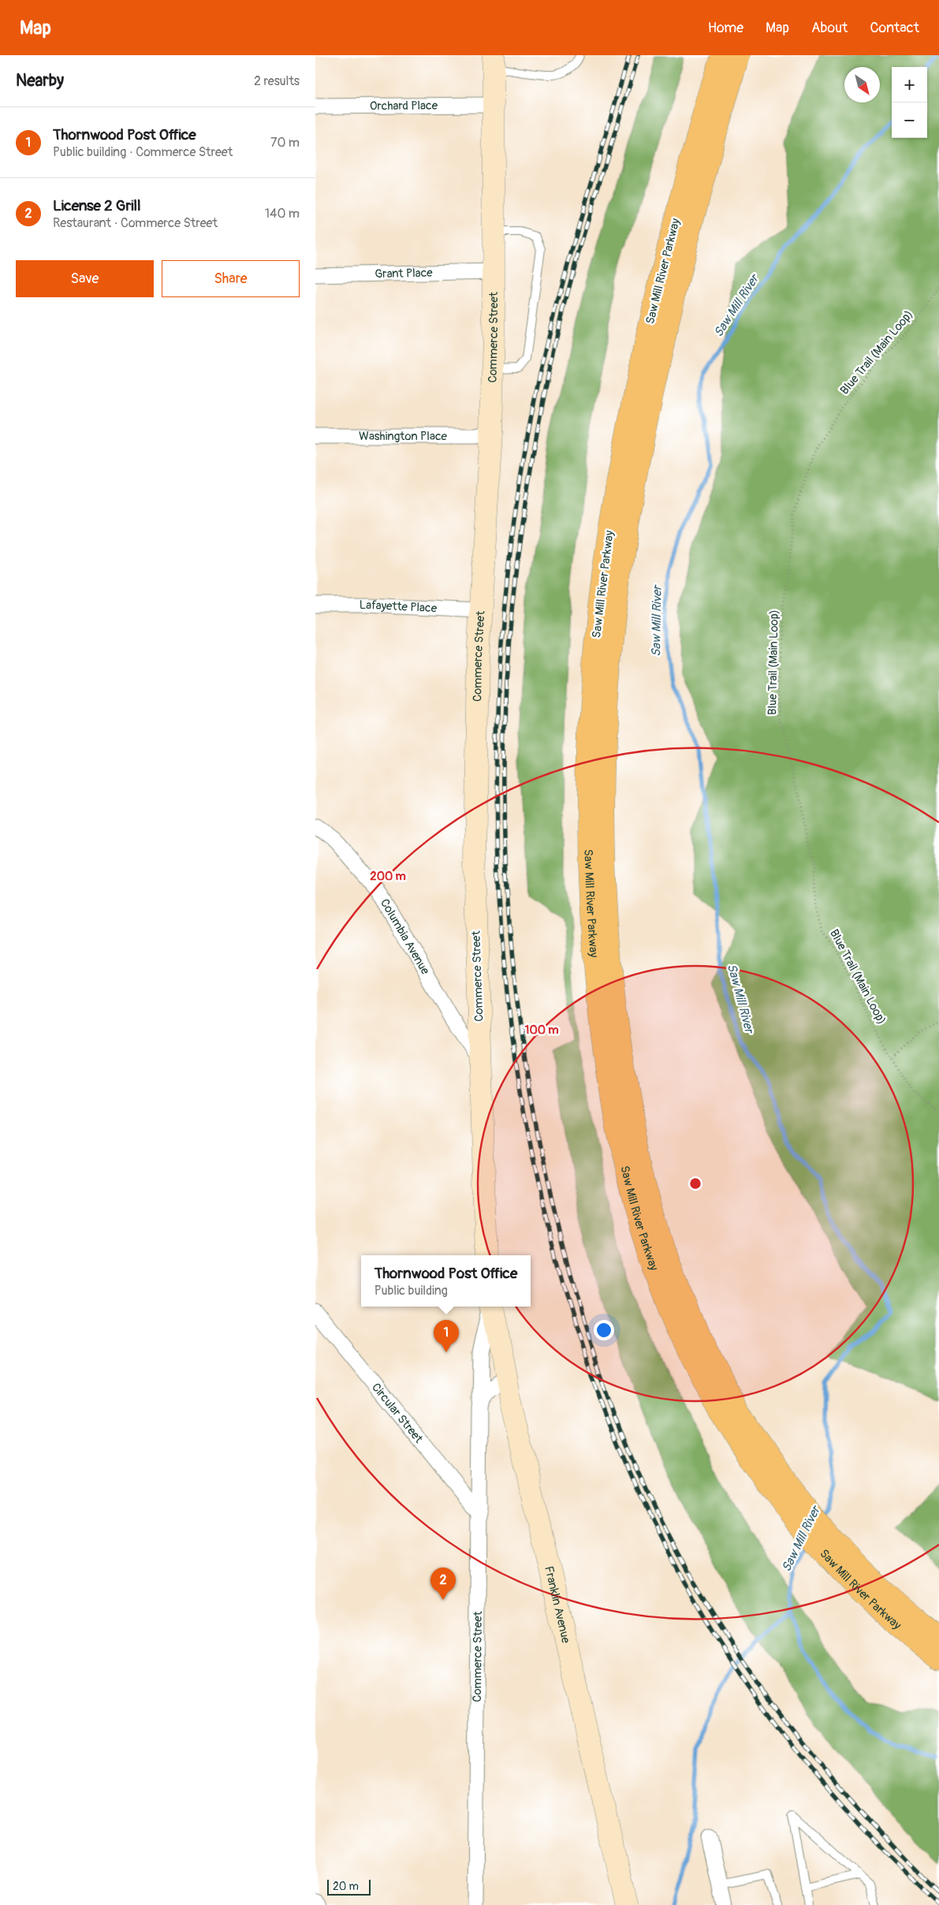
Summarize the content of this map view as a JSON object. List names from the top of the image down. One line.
{"streets":{"highway":["Saw Mill River Parkway"],"main road":["Commerce Street","Franklin Avenue"],"street":["Orchard Place","Grant Place","Washington Place","Lafayette Place","Columbia Avenue","Circular Street"],"path":["Blue Trail (Main Loop)"]},"crossings":[["Orchard Place","Commerce Street"],["Grant Place","Commerce Street"],["Commerce Street","Washington Place"],["Commerce Street","Lafayette Place"],["Commerce Street","Columbia Avenue"],["Commerce Street","Circular Street"],["Commerce Street","Franklin Avenue"]],"water":["Saw Mill River"],"scale_bar":"20 m","north":"bottom right","page":{"header":"Map","nav":["Home","Map","About","Contact"],"heading":["Nearby","2 results"],"map_buttons":["+","−"],"list":[{"mark":"1","name":"Thornwood Post Office","note":"Public building · Commerce Street","value":"70 m"},{"mark":"2","name":"License 2 Grill","note":"Restaurant · Commerce Street","value":"140 m"}],"buttons":["Save","Share"],"popup":["Thornwood Post Office","Public building"],"pins":["1","2"],"scale":"20 m"},"rings":["200 m","100 m"]}
